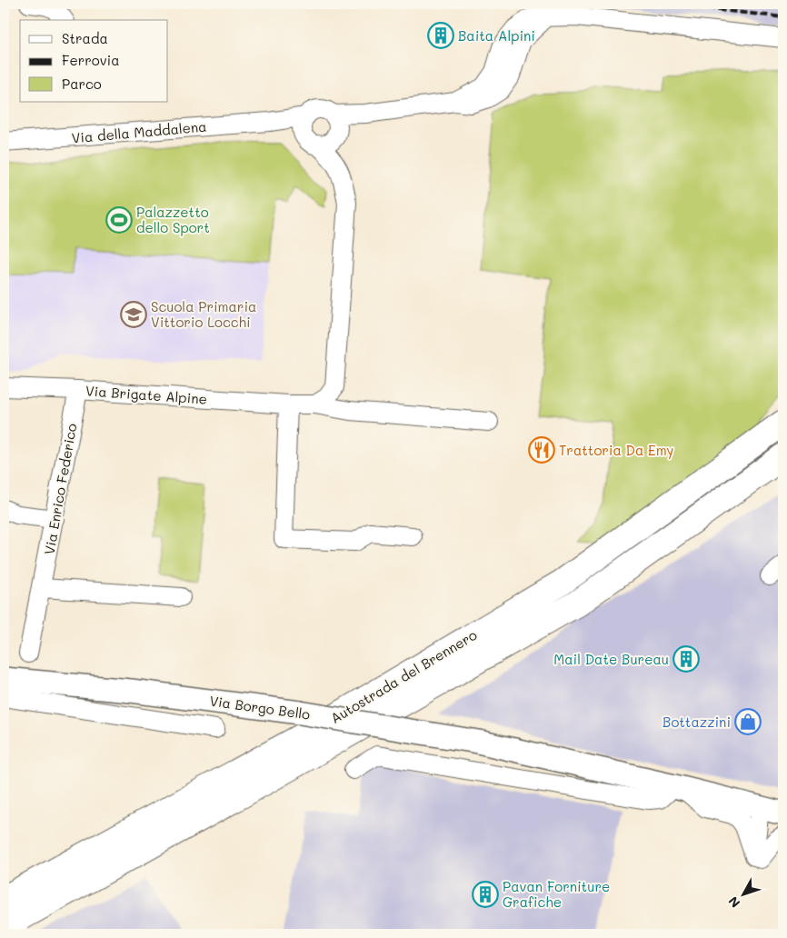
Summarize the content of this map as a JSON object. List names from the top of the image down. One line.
{"streets":{"highway":["Autostrada del Brennero"],"main road":["Via Borgo Bello"],"street":["Via della Maddalena","Via Brigate Alpine","Via Enrico Federico"]},"crossings":[["Via Brigate Alpine","Via Enrico Federico"]],"places":{"building":["Baita Alpini","Mail Date Bureau","Pavan Forniture Grafiche"],"sports":["Palazzetto dello Sport"],"school or university":["Scuola Primaria Vittorio Locchi"],"restaurant":["Trattoria Da Emy"],"shop":["Bottazzini"]},"legend":["Strada","Ferrovia","Parco"],"north":"bottom left"}
